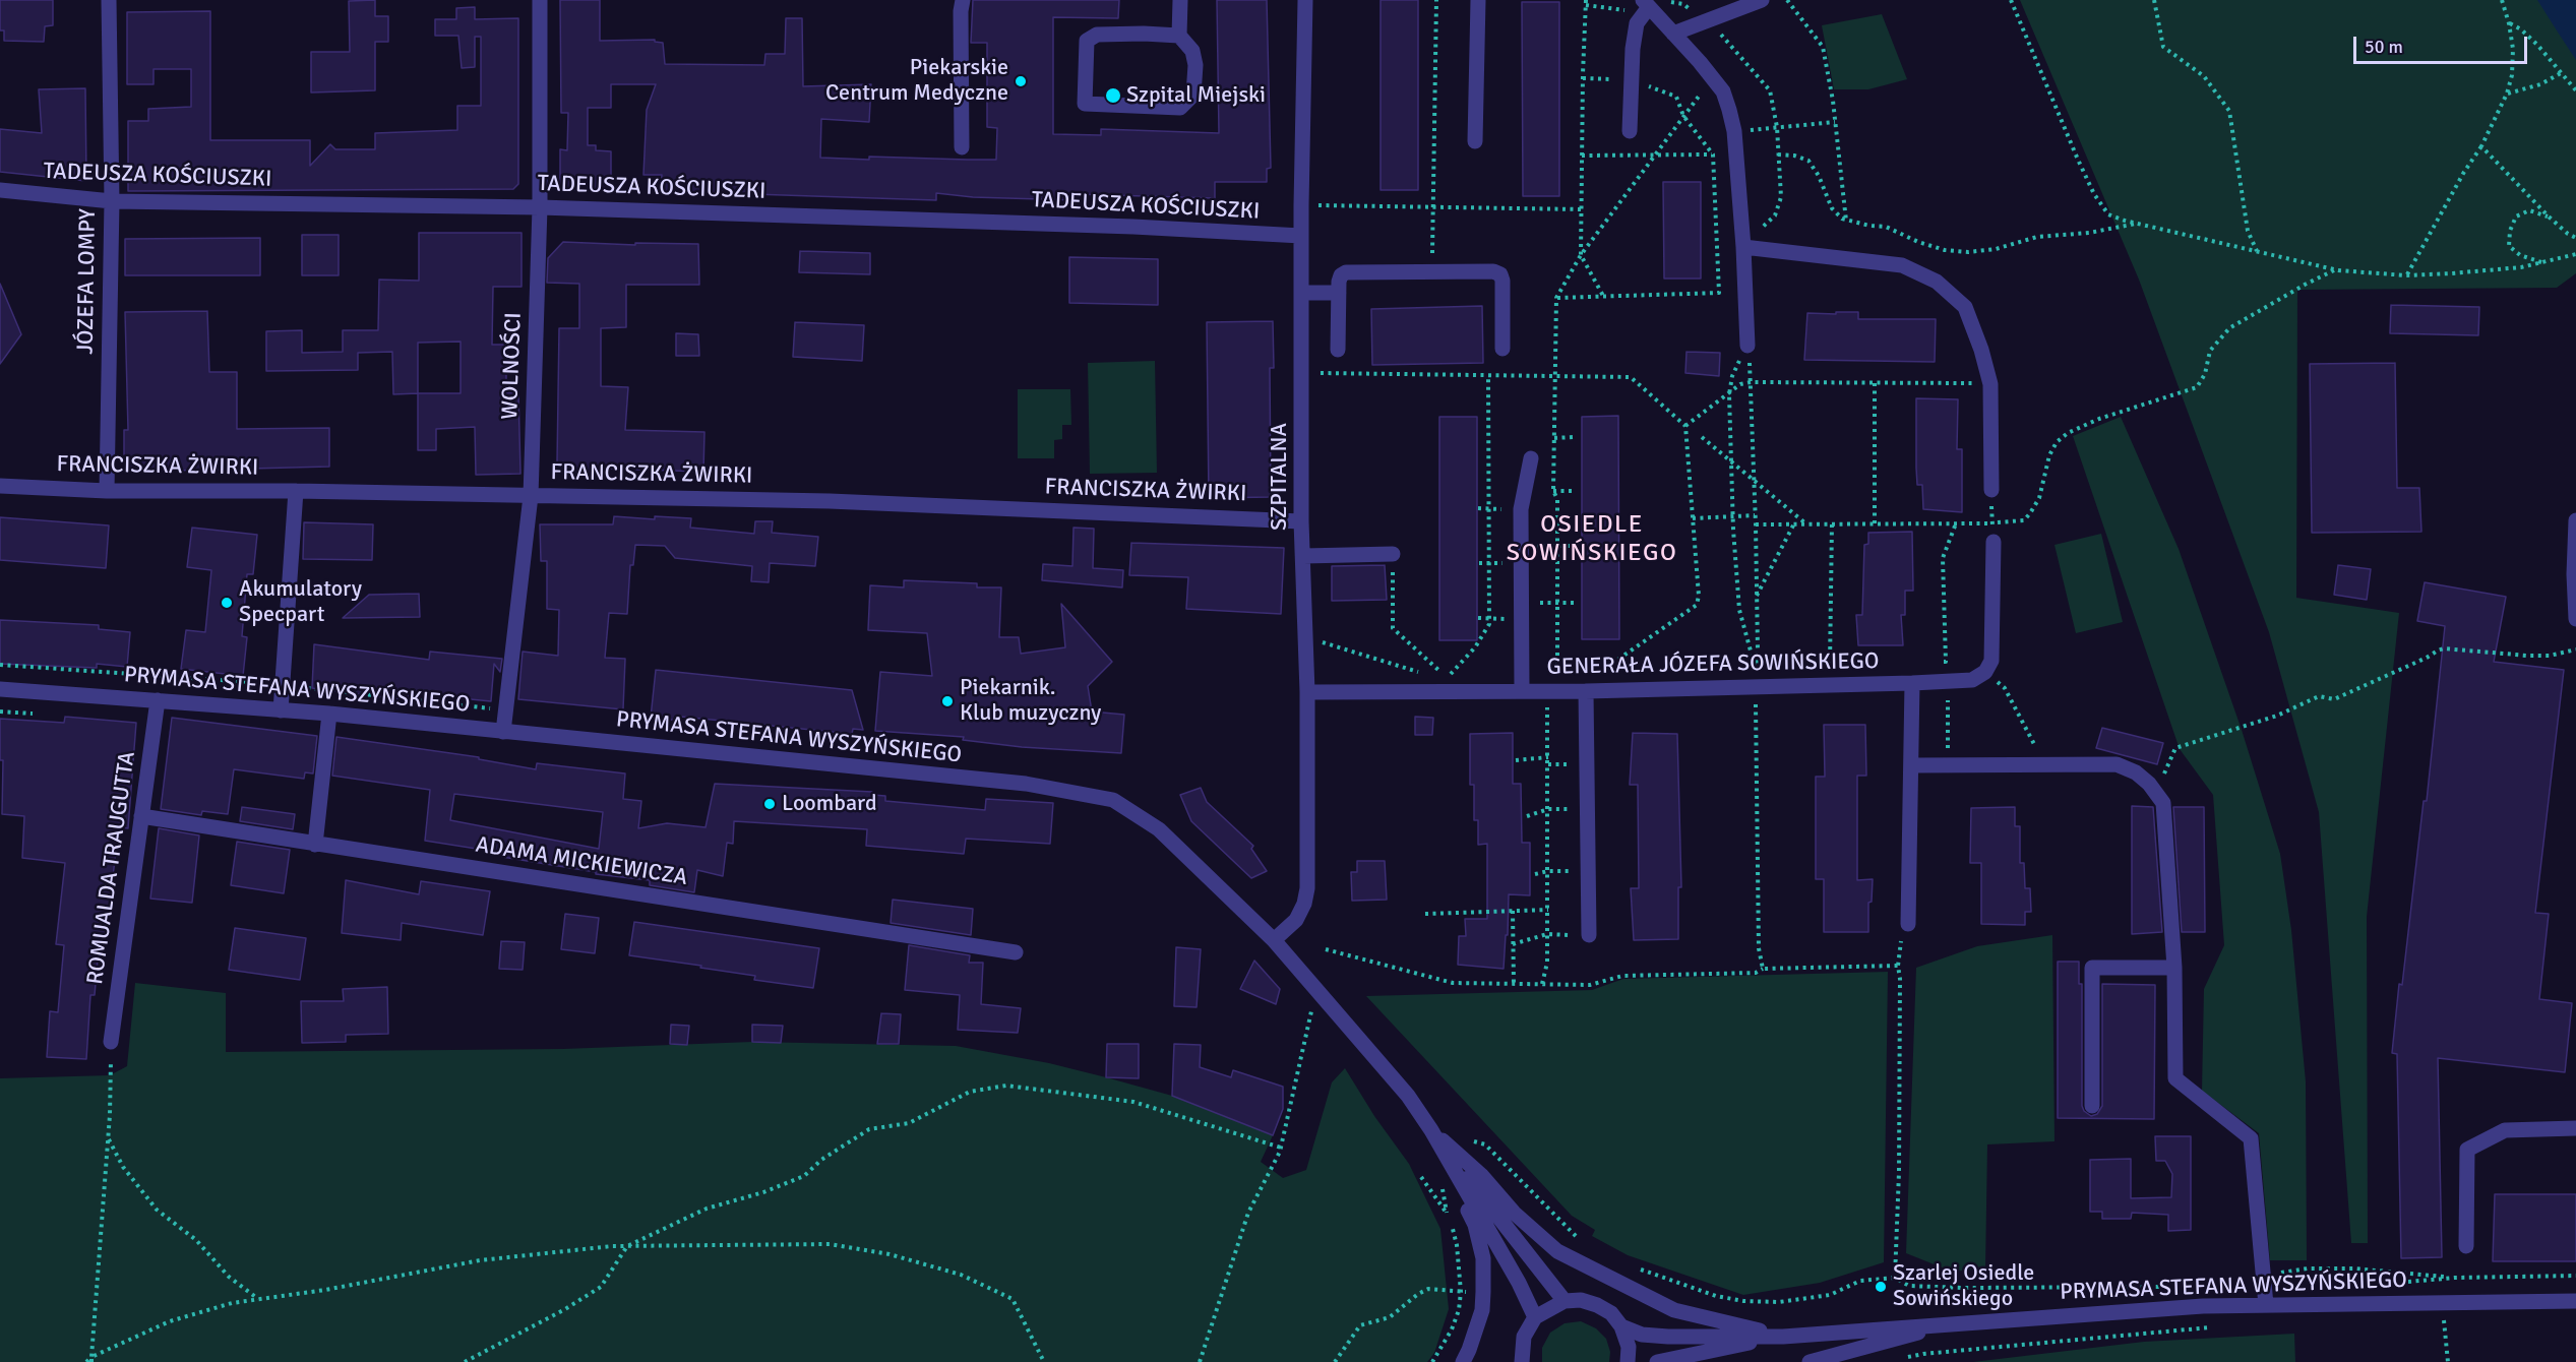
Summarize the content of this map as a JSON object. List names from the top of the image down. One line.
{"streets":{"street":["TADEUSZA KOŚCIUSZKI","JÓZEFA LOMPY","WOLNOŚCI","FRANCISZKA ŻWIRKI","SZPITALNA","GENERAŁA JÓZEFA SOWIŃSKIEGO","PRYMASA STEFANA WYSZYŃSKIEGO","ADAMA MICKIEWICZA","ROMUALDA TRAUGUTTA"]},"crossings":[["TADEUSZA KOŚCIUSZKI","JÓZEFA LOMPY"],["TADEUSZA KOŚCIUSZKI","WOLNOŚCI"],["TADEUSZA KOŚCIUSZKI","SZPITALNA"],["JÓZEFA LOMPY","FRANCISZKA ŻWIRKI"],["WOLNOŚCI","FRANCISZKA ŻWIRKI"],["WOLNOŚCI","PRYMASA STEFANA WYSZYŃSKIEGO"],["FRANCISZKA ŻWIRKI","SZPITALNA"],["SZPITALNA","GENERAŁA JÓZEFA SOWIŃSKIEGO"],["SZPITALNA","PRYMASA STEFANA WYSZYŃSKIEGO"],["PRYMASA STEFANA WYSZYŃSKIEGO","ROMUALDA TRAUGUTTA"],["ADAMA MICKIEWICZA","ROMUALDA TRAUGUTTA"]],"districts":["OSIEDLE SOWIŃSKIEGO"],"places":["Piekarskie Centrum Medyczne","Szpital Miejski","Akumulatory Specpart","Piekarnik. Klub muzyczny","Loombard","Szarlej Osiedle Sowińskiego"],"scale_bar":"50 m"}
